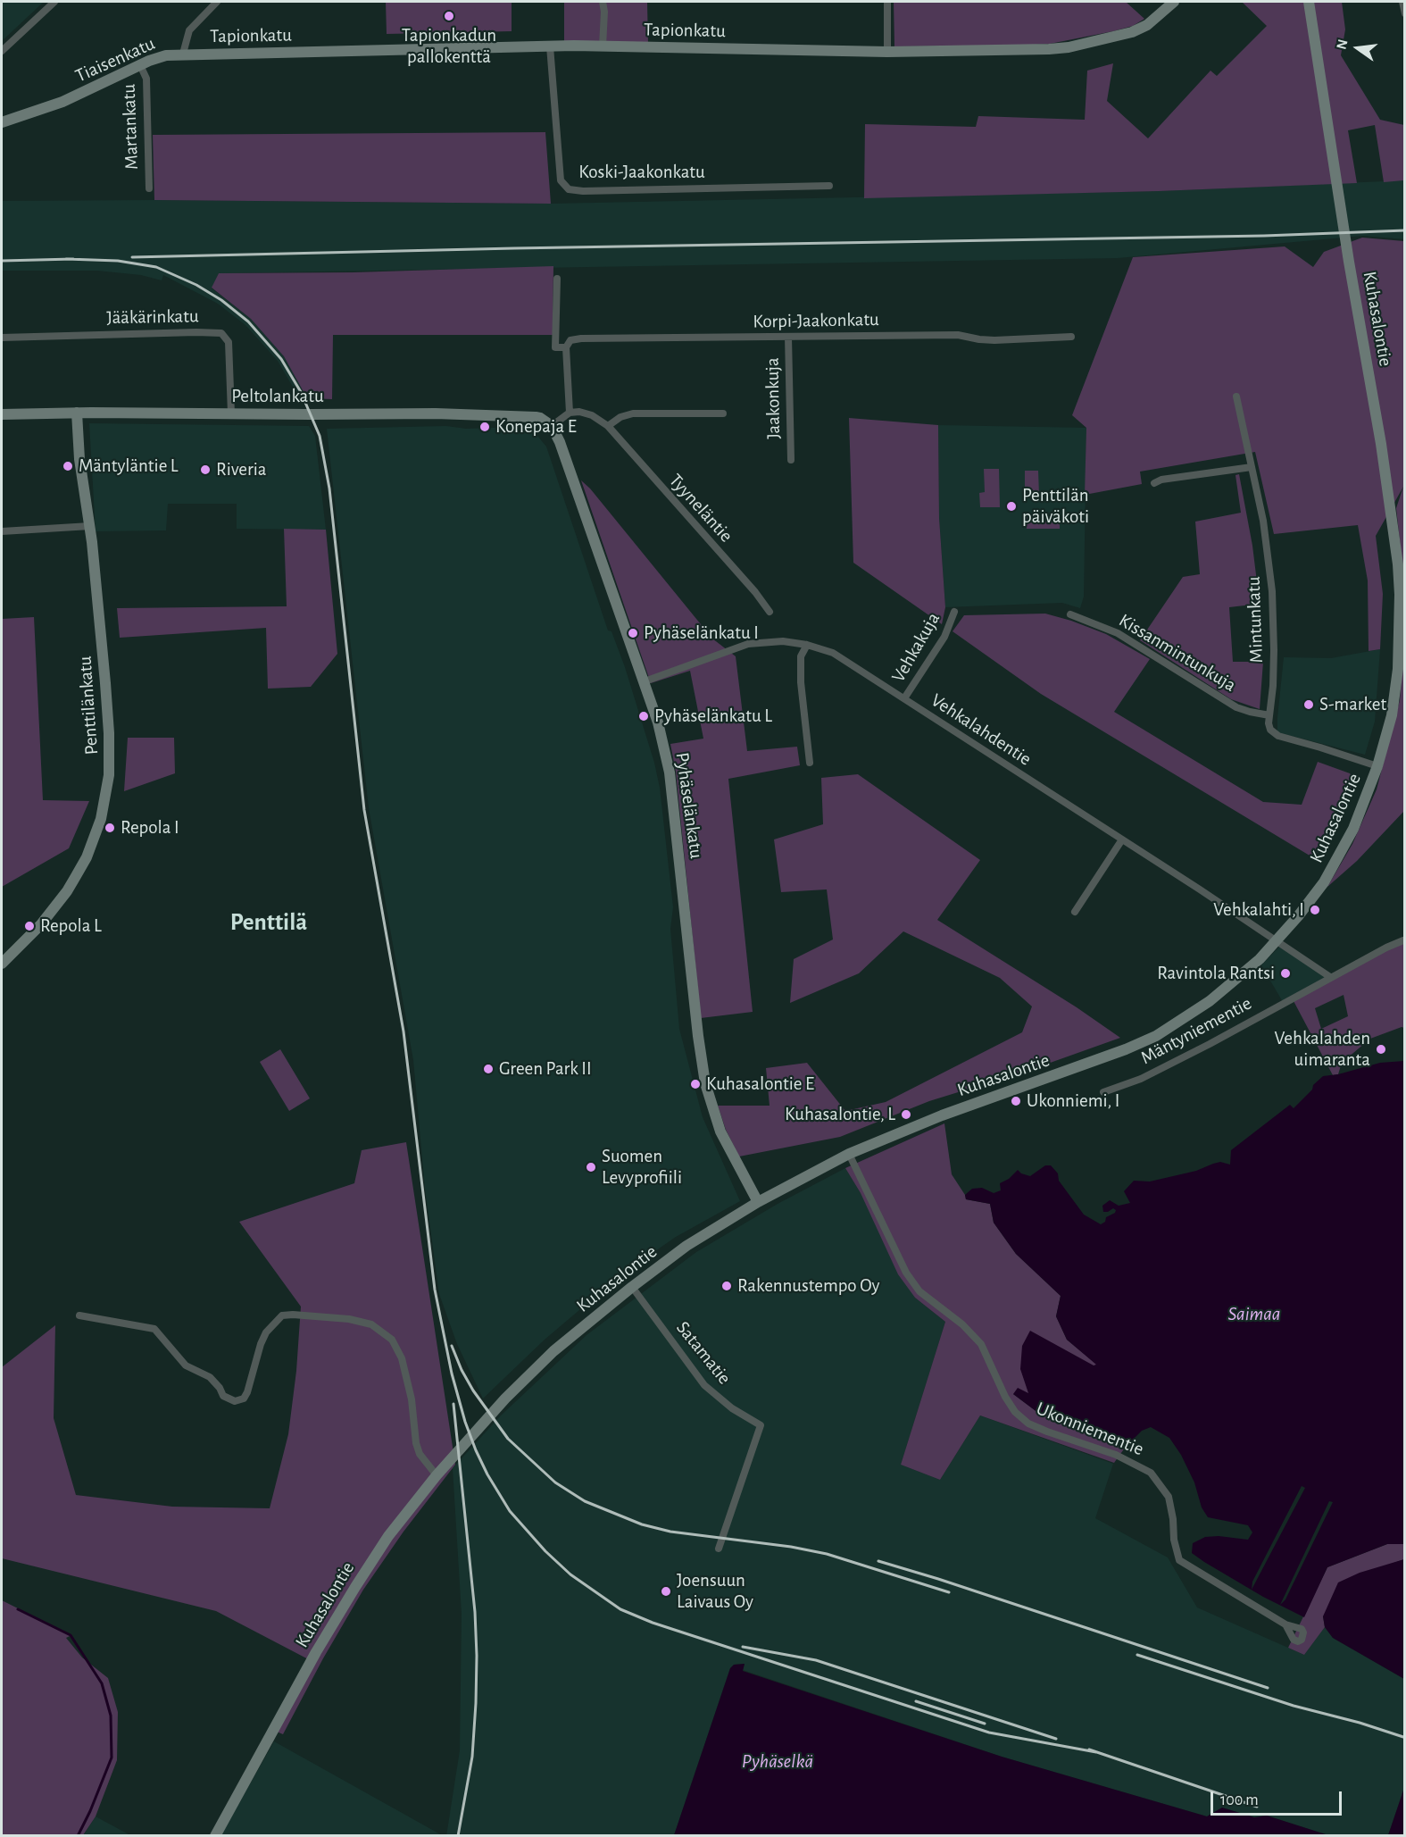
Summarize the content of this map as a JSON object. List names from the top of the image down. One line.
{"streets":{"street":["Tapionkatu","Tiaisenkatu","Martankatu","Koski-Jaakonkatu","Jääkärinkatu","Kuhasalontie","Korpi-Jaakonkatu","Peltolankatu","Jaakonkuja","Tyyneläntie","Mintunkatu","Vehkakuja","Kissanmintunkuja","Penttilänkatu","Vehkalahdentie","Pyhäselänkatu","Mäntyniementie","Satamatie","Ukonniementie"]},"crossings":[["Tapionkatu","Tiaisenkatu"],["Tapionkatu","Koski-Jaakonkatu"],["Tiaisenkatu","Martankatu"],["Jääkärinkatu","Peltolankatu"],["Kuhasalontie","Vehkalahdentie"],["Kuhasalontie","Pyhäselänkatu"],["Kuhasalontie","Satamatie"],["Kuhasalontie","Ukonniementie"],["Korpi-Jaakonkatu","Jaakonkuja"],["Peltolankatu","Penttilänkatu"],["Peltolankatu","Pyhäselänkatu"],["Mintunkatu","Kissanmintunkuja"],["Vehkakuja","Vehkalahdentie"],["Vehkalahdentie","Pyhäselänkatu"],["Vehkalahdentie","Mäntyniementie"]],"districts":["Penttilä"],"water":["Saimaa","Pyhäselkä"],"places":["Tapionkadun pallokenttä","Konepaja E","Mäntyläntie L","Riveria","Penttilän päiväkoti","Pyhäselänkatu I","S-market","Pyhäselänkatu L","Repola I","Vehkalahti, I","Repola L","Ravintola Rantsi","Vehkalahden uimaranta","Green Park II","Kuhasalontie E","Ukonniemi, I","Kuhasalontie, L","Suomen Levyprofiili","Rakennustempo Oy","Joensuun Laivaus Oy"],"scale_bar":"100 m","north":"left"}
